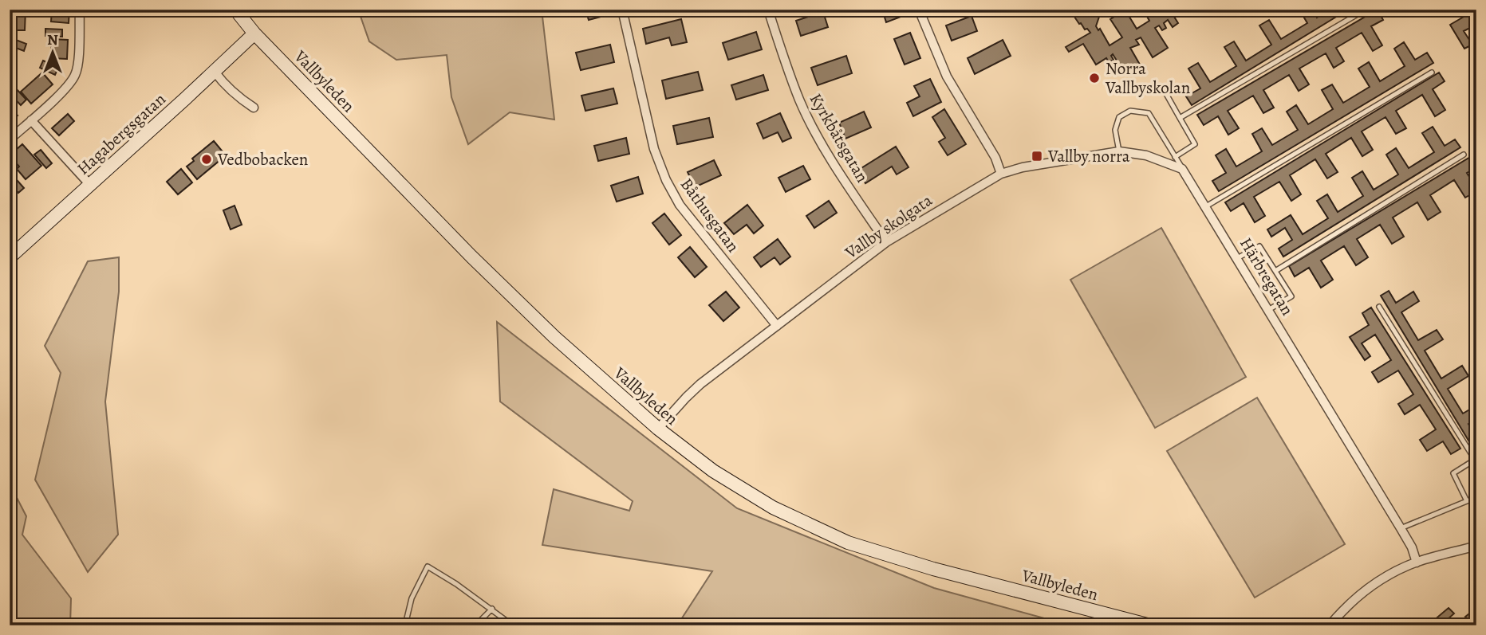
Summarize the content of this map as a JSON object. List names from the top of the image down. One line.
{"streets":{"main road":["Vallbyleden","Hagabergsgatan"],"street":["Kyrkbåtsgatan","Båthusgatan","Vallby skolgata","Härbregatan"]},"crossings":[["Vallbyleden","Hagabergsgatan"],["Vallbyleden","Vallby skolgata"],["Kyrkbåtsgatan","Vallby skolgata"],["Båthusgatan","Vallby skolgata"]],"places":{"other":["Norra Vallbyskolan","Vedbobacken"],"transit":["Vallby norra"]},"north":"top"}
